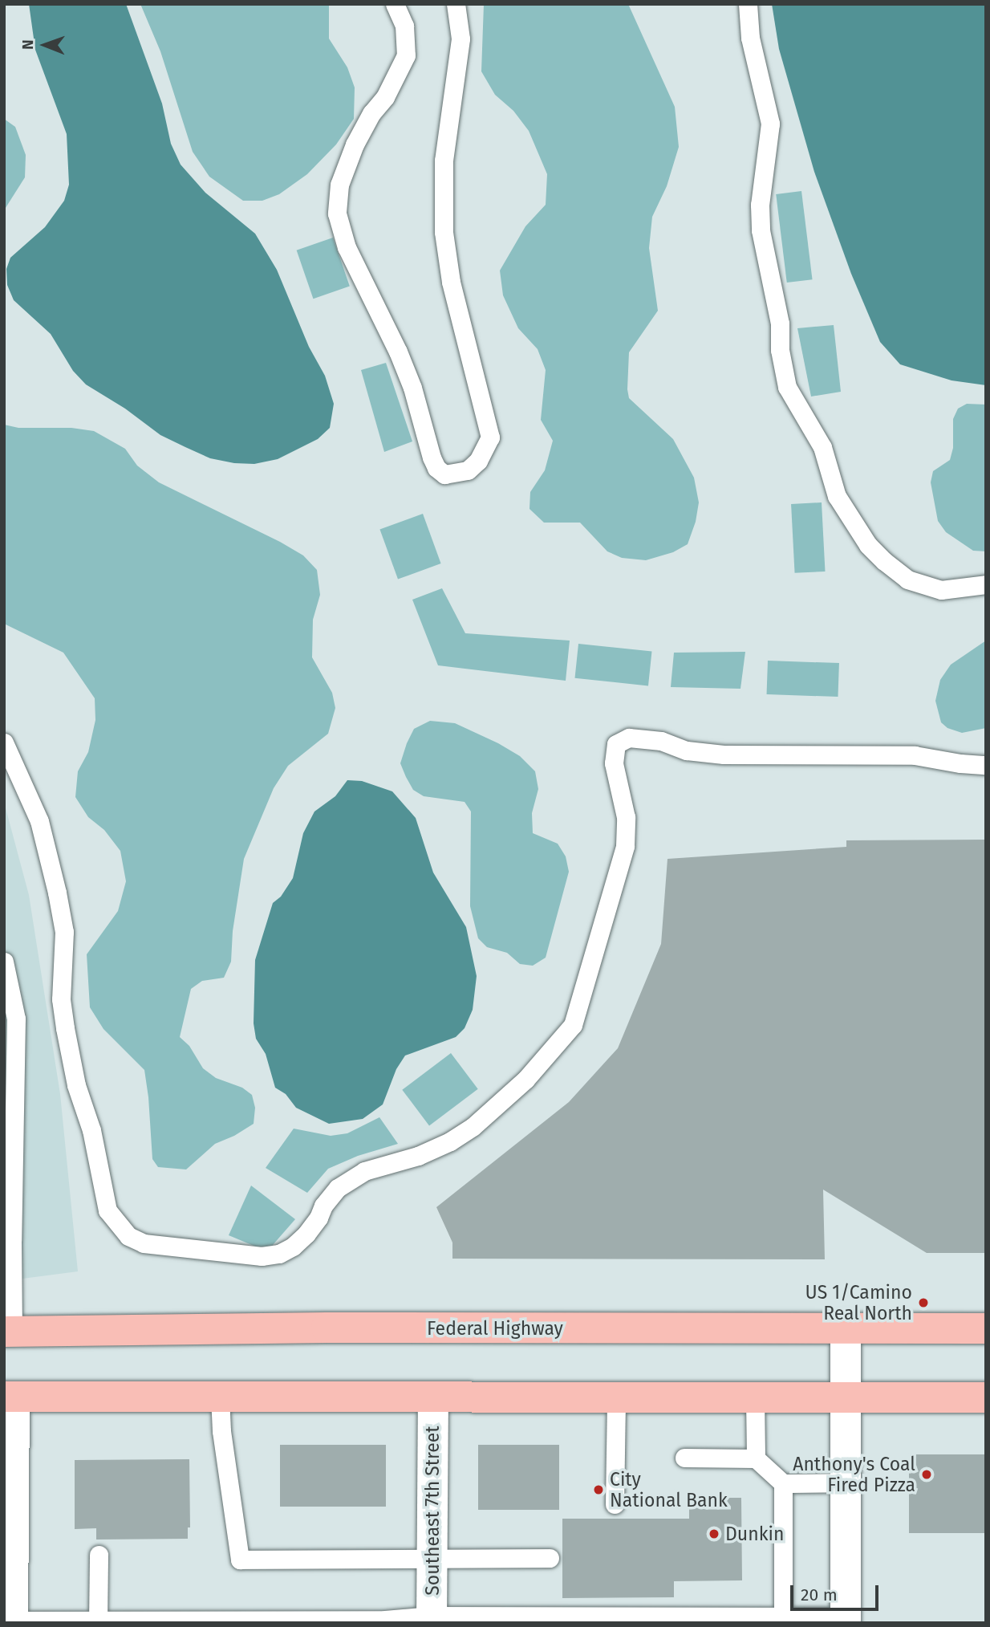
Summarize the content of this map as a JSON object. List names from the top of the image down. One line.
{"streets":{"main road":["Federal Highway"],"street":["Southeast 7th Street"]},"places":["US 1/Camino Real North","Anthony's Coal Fired Pizza","City National Bank","Dunkin"],"scale_bar":"20 m","north":"left"}
